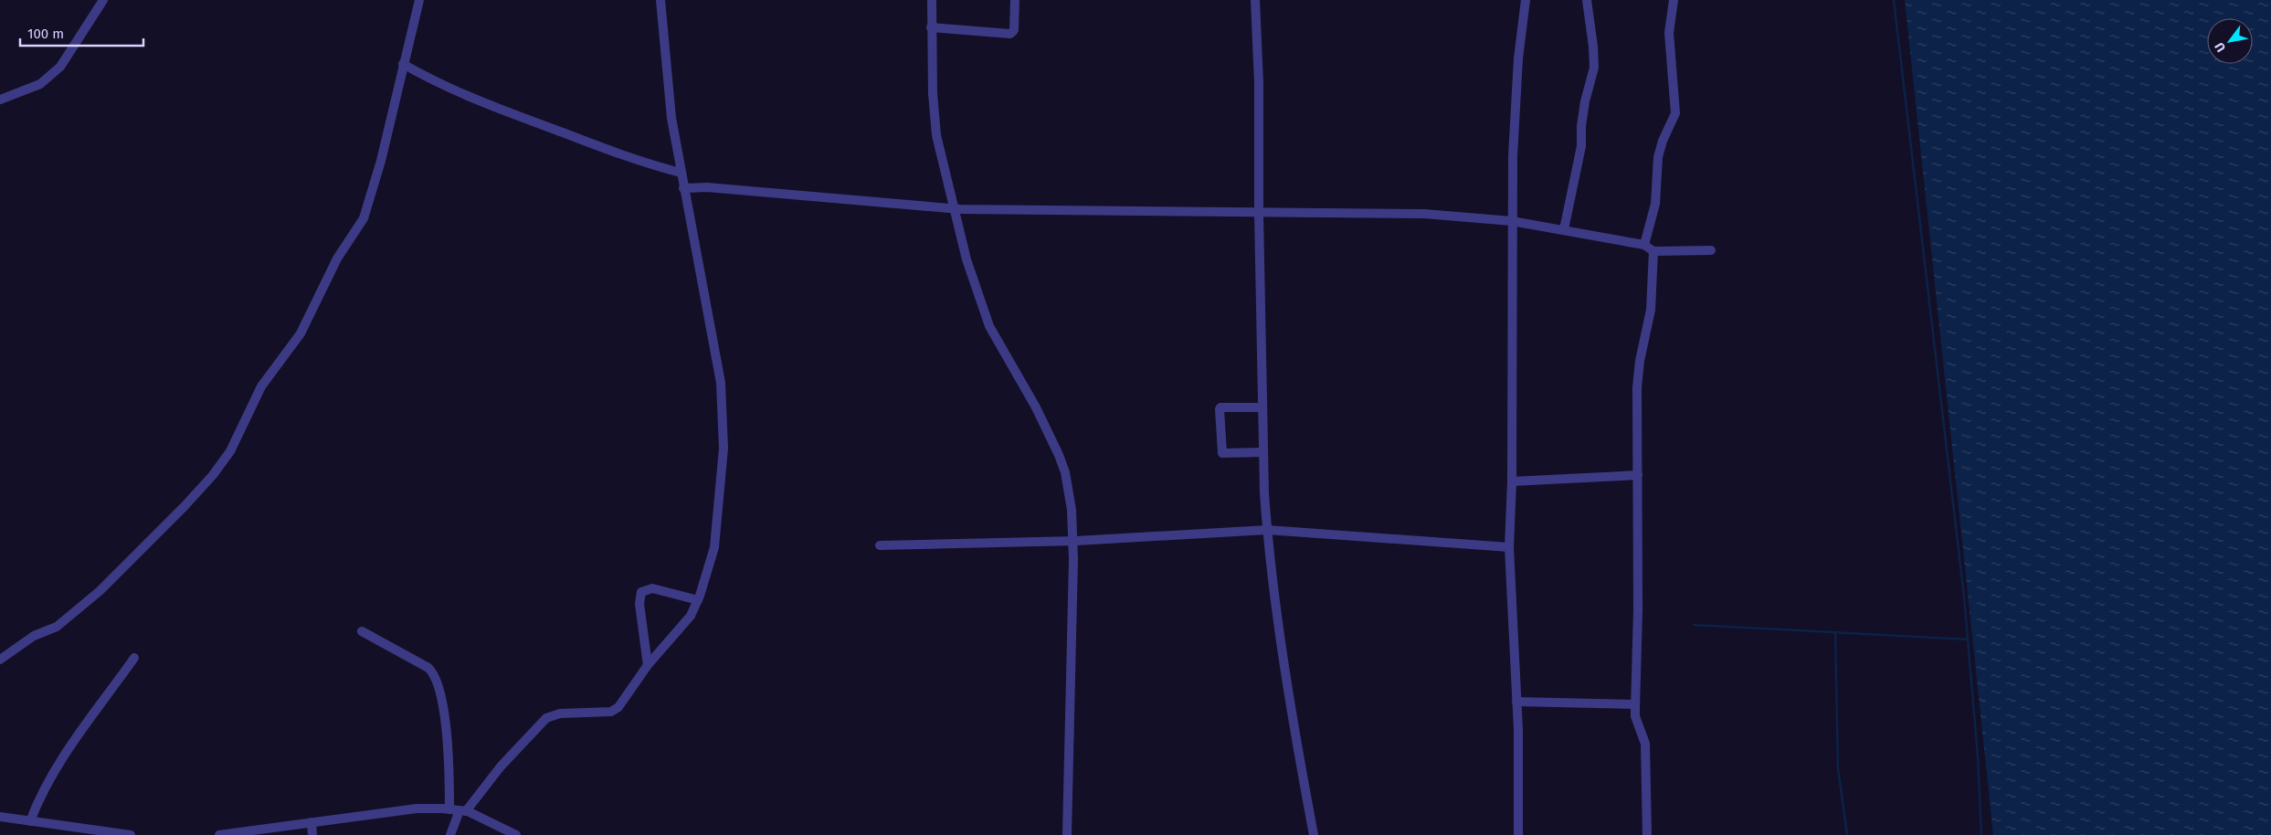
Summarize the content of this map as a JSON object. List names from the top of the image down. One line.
{"scale_bar":"100 m","north":"bottom left"}
